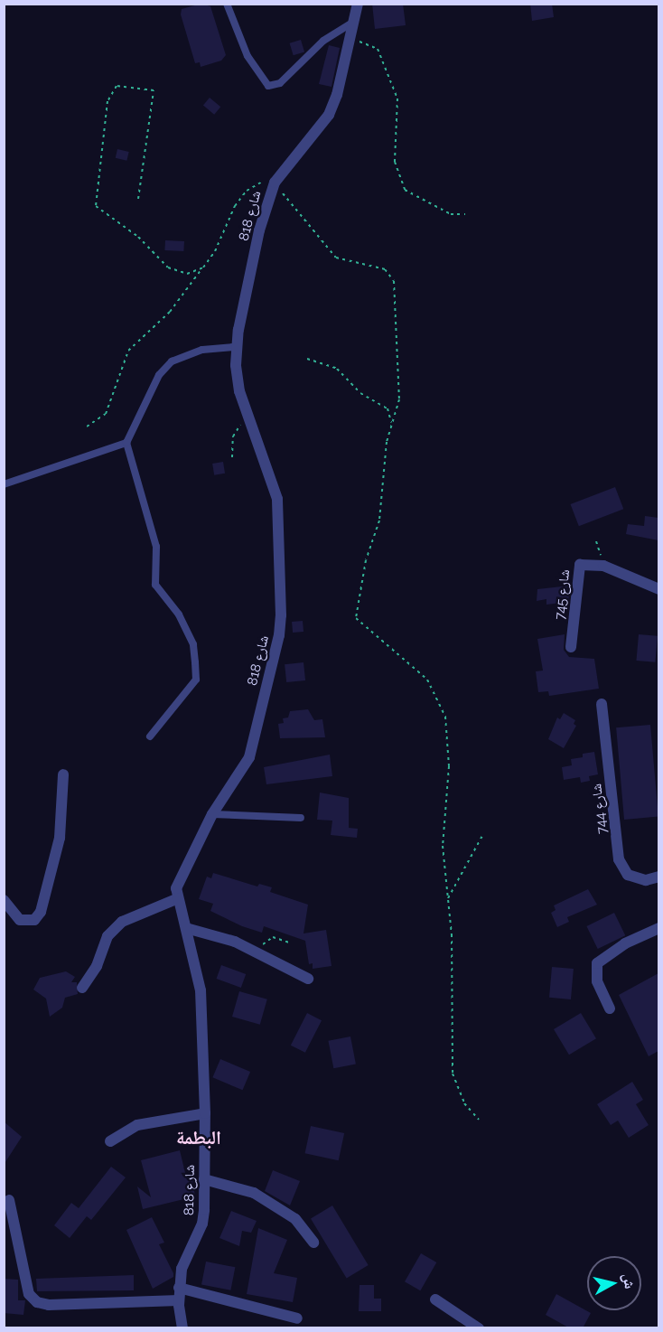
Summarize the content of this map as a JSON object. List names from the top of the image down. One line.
{"streets":{"street":["شارع 818","شارع 745","شارع 744"]},"districts":["البطمة"],"north":"right"}
